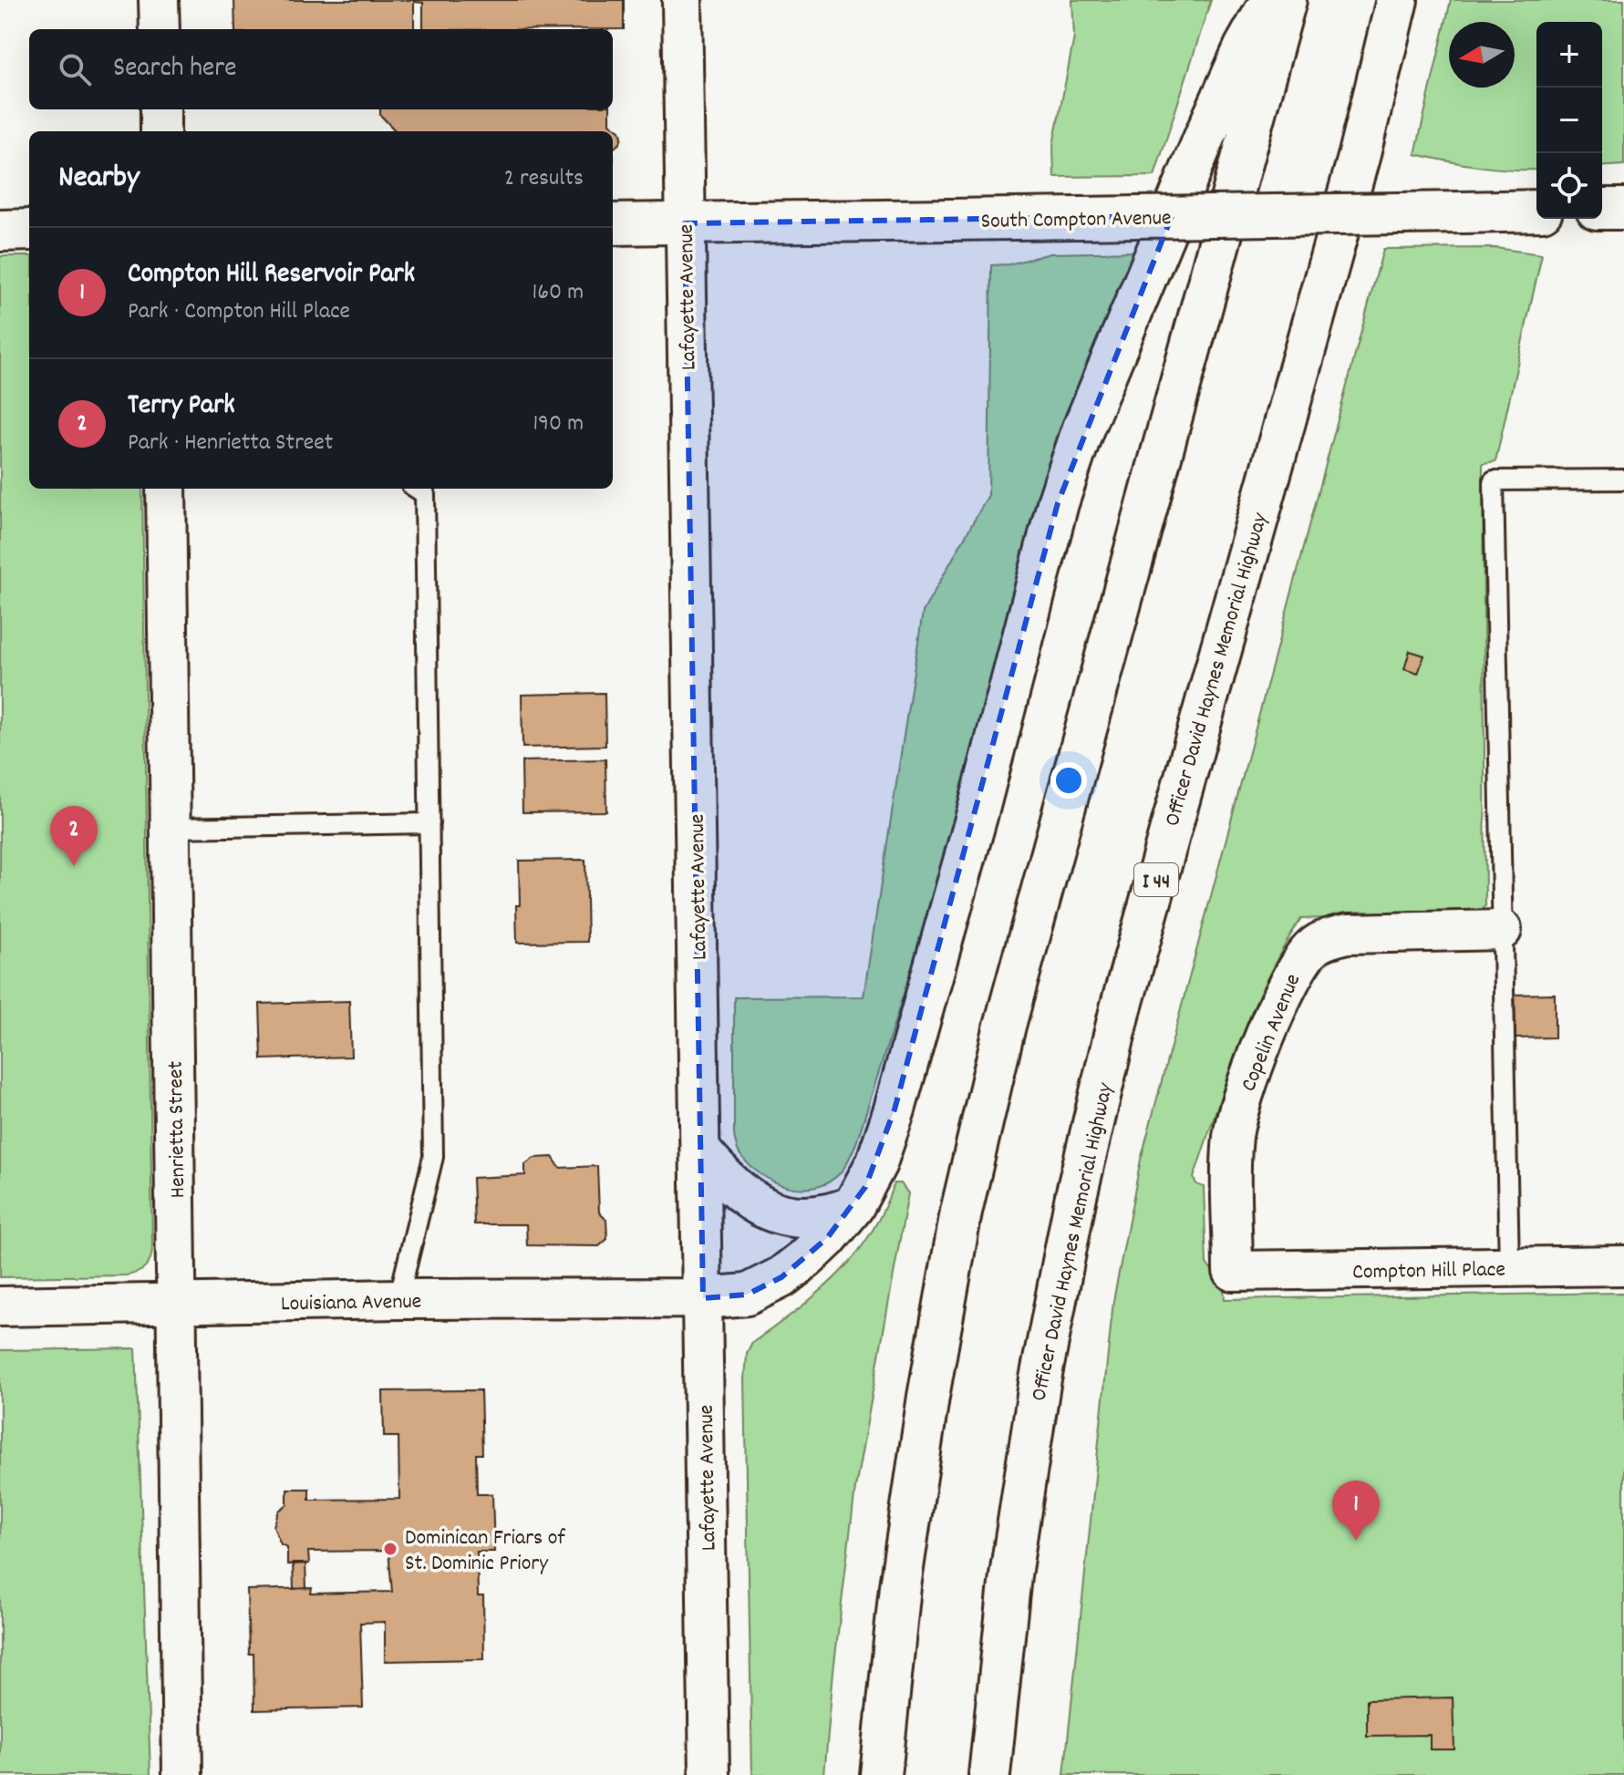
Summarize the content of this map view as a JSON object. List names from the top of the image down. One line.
{"streets":{"main road":["South Compton Avenue","Officer David Haynes Memorial Highway","I 44"],"street":["Lafayette Avenue","Copelin Avenue","Henrietta Street","Compton Hill Place","Louisiana Avenue"]},"crossings":[["South Compton Avenue","Lafayette Avenue"],["Lafayette Avenue","Louisiana Avenue"],["Copelin Avenue","Compton Hill Place"],["Henrietta Street","Louisiana Avenue"]],"places":["Dominican Friars of St. Dominic Priory"],"north":"left","page":{"map_buttons":["+","−"],"search":"Search here","heading":["Nearby","2 results"],"list":[{"mark":"1","name":"Compton Hill Reservoir Park","note":"Park · Compton Hill Place","value":"160 m"},{"mark":"2","name":"Terry Park","note":"Park · Henrietta Street","value":"190 m"}],"pins":["2","1"]}}
